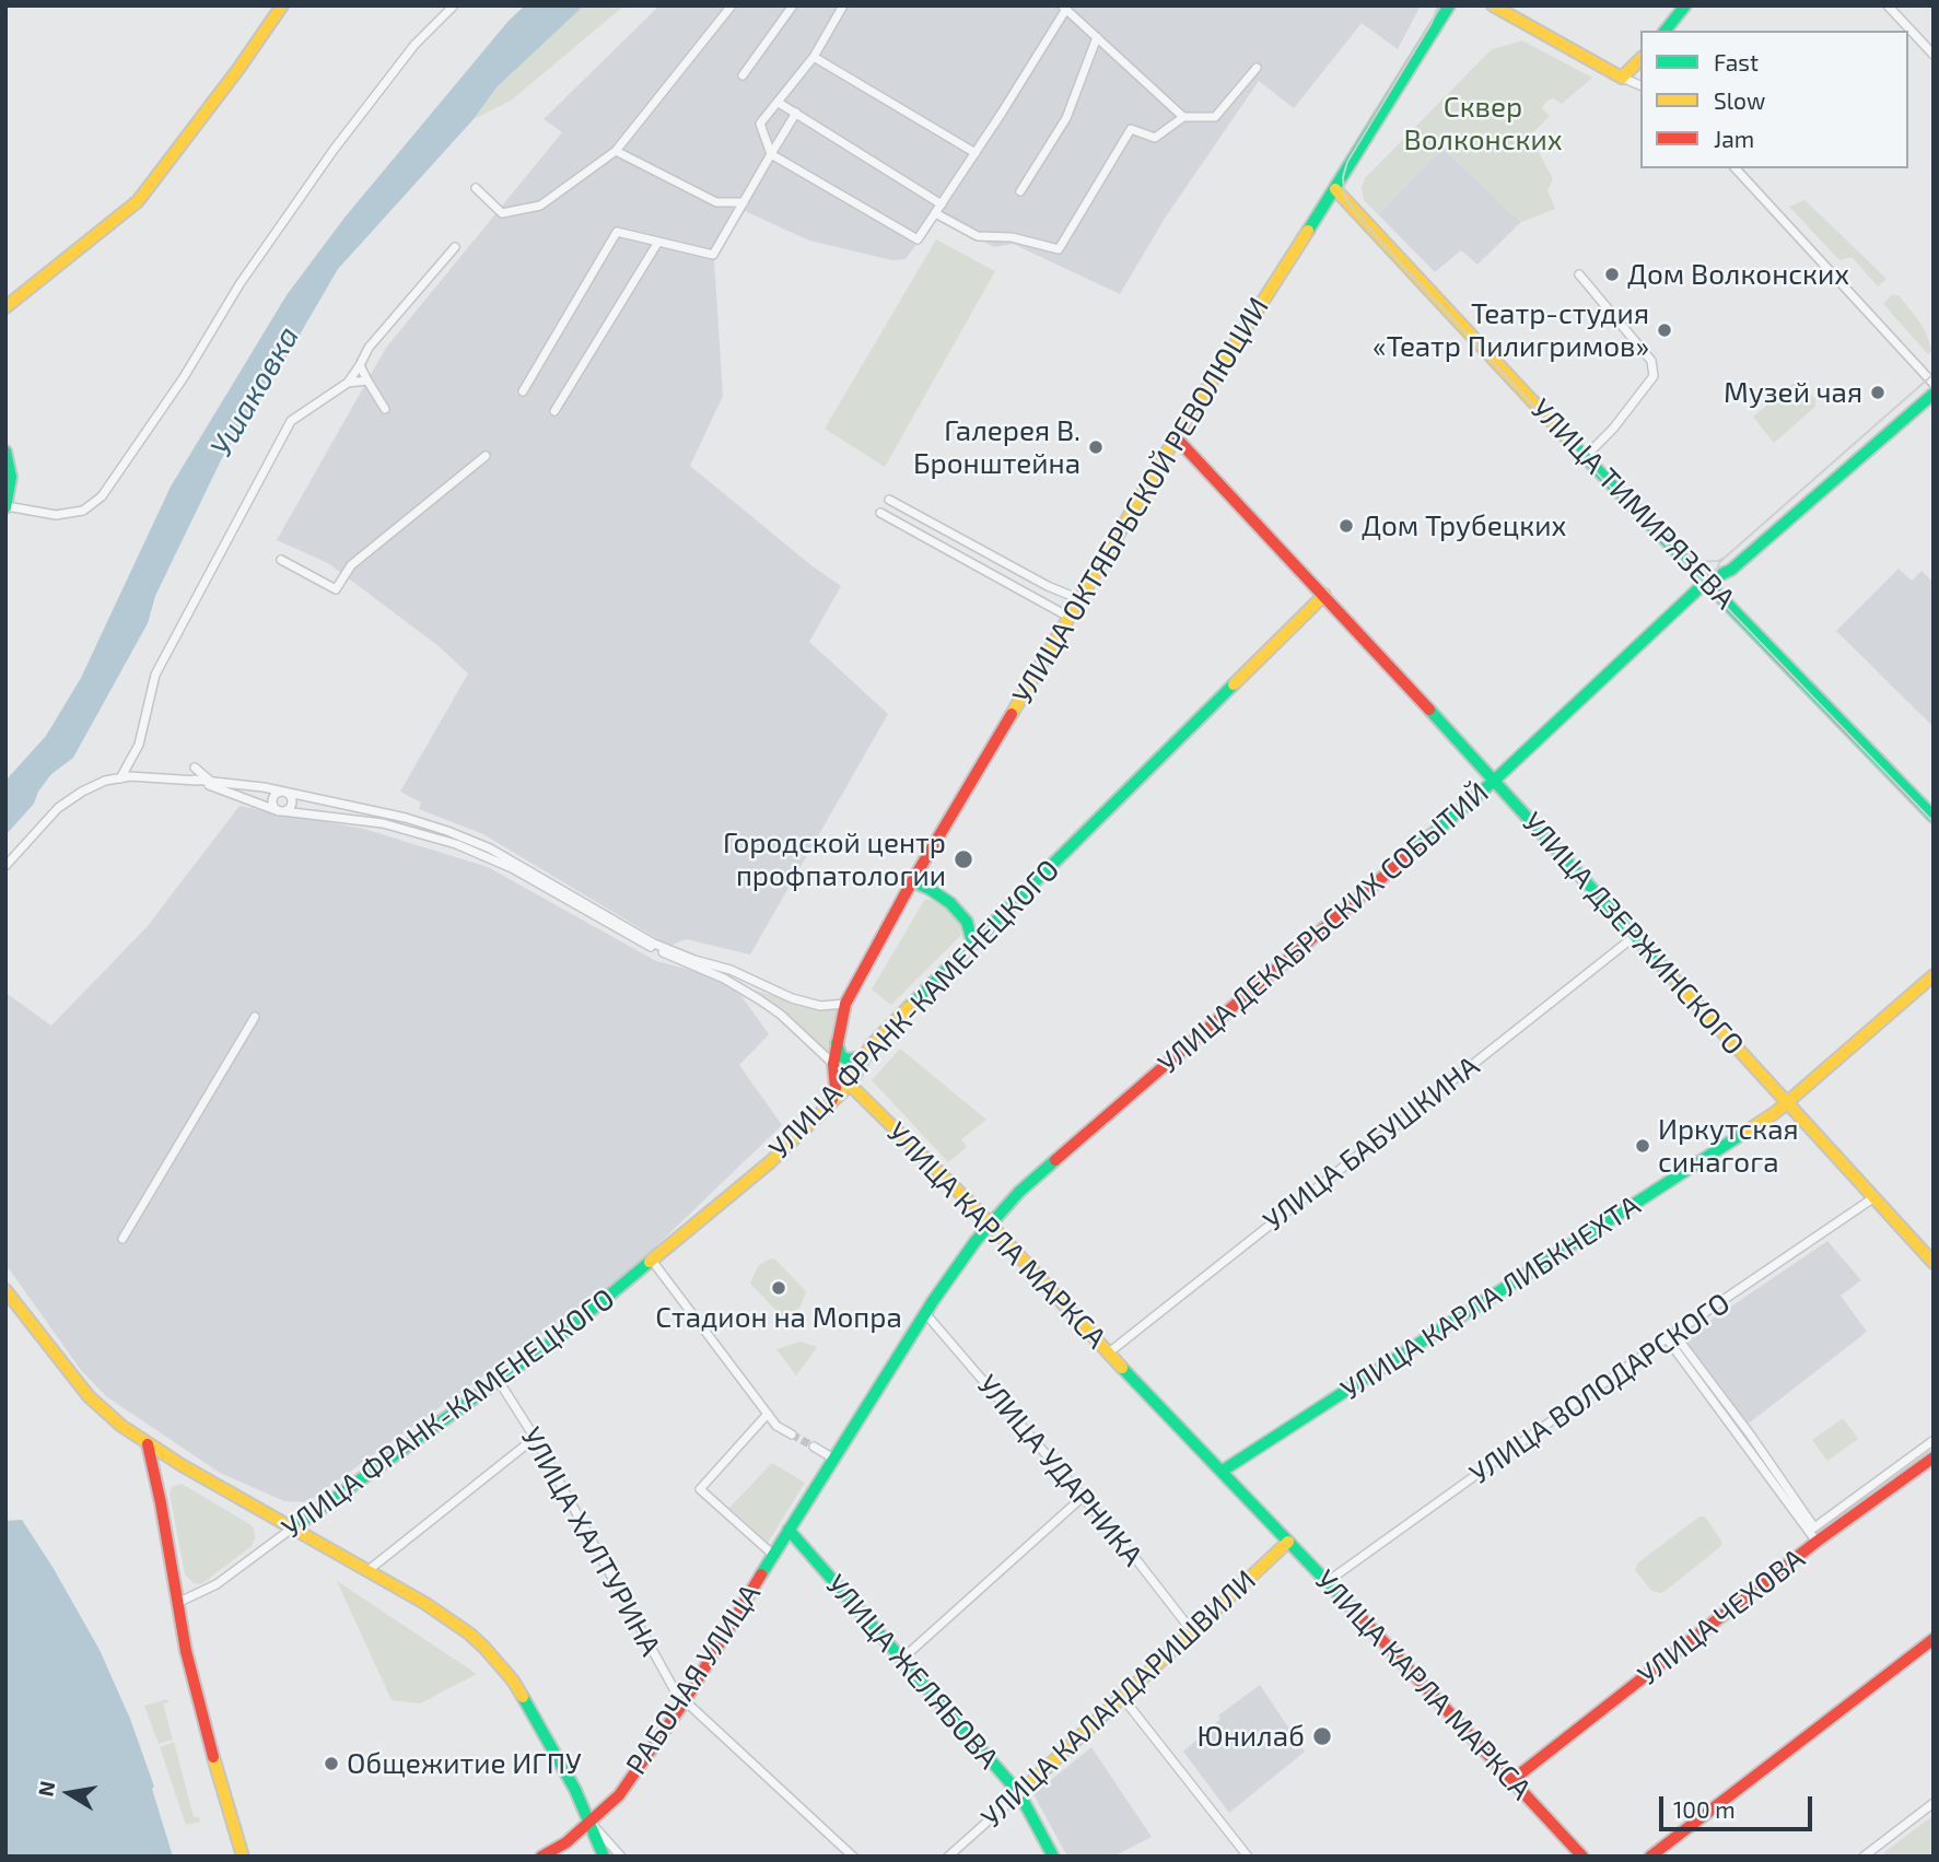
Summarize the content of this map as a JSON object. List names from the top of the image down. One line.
{"streets":{"main road":["УЛИЦА ОКТЯБРЬСКОЙ РЕВОЛЮЦИИ","УЛИЦА ТИМИРЯЗЕВА","УЛИЦА ДЕКАБРЬСКИХ СОБЫТИЙ","УЛИЦА ДЗЕРЖИНСКОГО","УЛИЦА ФРАНК-КАМЕНЕЦКОГО","УЛИЦА КАРЛА МАРКСА","УЛИЦА КАРЛА ЛИБКНЕХТА","УЛИЦА ЧЕХОВА","УЛИЦА ЖЕЛЯБОВА","РАБОЧАЯ УЛИЦА","УЛИЦА КАЛАНДАРИШВИЛИ"],"street":["УЛИЦА БАБУШКИНА","УЛИЦА ВОЛОДАРСКОГО","УЛИЦА УДАРНИКА","УЛИЦА ХАЛТУРИНА"]},"crossings":[["УЛИЦА ОКТЯБРЬСКОЙ РЕВОЛЮЦИИ","УЛИЦА ТИМИРЯЗЕВА"],["УЛИЦА ОКТЯБРЬСКОЙ РЕВОЛЮЦИИ","УЛИЦА ДЗЕРЖИНСКОГО"],["УЛИЦА ОКТЯБРЬСКОЙ РЕВОЛЮЦИИ","УЛИЦА ФРАНК-КАМЕНЕЦКОГО"],["УЛИЦА ОКТЯБРЬСКОЙ РЕВОЛЮЦИИ","УЛИЦА КАРЛА МАРКСА"],["УЛИЦА ТИМИРЯЗЕВА","УЛИЦА ДЕКАБРЬСКИХ СОБЫТИЙ"],["УЛИЦА ДЕКАБРЬСКИХ СОБЫТИЙ","УЛИЦА ДЗЕРЖИНСКОГО"],["УЛИЦА ДЕКАБРЬСКИХ СОБЫТИЙ","УЛИЦА КАРЛА МАРКСА"],["УЛИЦА ДЕКАБРЬСКИХ СОБЫТИЙ","УЛИЦА УДАРНИКА"],["УЛИЦА ДЕКАБРЬСКИХ СОБЫТИЙ","УЛИЦА ЖЕЛЯБОВА"],["УЛИЦА ДЕКАБРЬСКИХ СОБЫТИЙ","РАБОЧАЯ УЛИЦА"],["УЛИЦА ДЗЕРЖИНСКОГО","УЛИЦА ФРАНК-КАМЕНЕЦКОГО"],["УЛИЦА ДЗЕРЖИНСКОГО","УЛИЦА БАБУШКИНА"],["УЛИЦА ДЗЕРЖИНСКОГО","УЛИЦА КАРЛА ЛИБКНЕХТА"],["УЛИЦА ДЗЕРЖИНСКОГО","УЛИЦА ВОЛОДАРСКОГО"],["УЛИЦА ФРАНК-КАМЕНЕЦКОГО","УЛИЦА КАРЛА МАРКСА"],["УЛИЦА ФРАНК-КАМЕНЕЦКОГО","УЛИЦА ХАЛТУРИНА"],["УЛИЦА БАБУШКИНА","УЛИЦА КАРЛА МАРКСА"],["УЛИЦА КАРЛА МАРКСА","УЛИЦА КАРЛА ЛИБКНЕХТА"],["УЛИЦА КАРЛА МАРКСА","УЛИЦА ВОЛОДАРСКОГО"],["УЛИЦА КАРЛА МАРКСА","УЛИЦА ЧЕХОВА"],["УЛИЦА КАРЛА МАРКСА","УЛИЦА КАЛАНДАРИШВИЛИ"],["УЛИЦА УДАРНИКА","УЛИЦА КАЛАНДАРИШВИЛИ"],["УЛИЦА ХАЛТУРИНА","РАБОЧАЯ УЛИЦА"],["УЛИЦА ЖЕЛЯБОВА","РАБОЧАЯ УЛИЦА"],["УЛИЦА ЖЕЛЯБОВА","УЛИЦА КАЛАНДАРИШВИЛИ"]],"water":["Ушаковка"],"parks":["Сквер Волконских"],"places":["Дом Волконских","Театр-студия «Театр Пилигримов»","Музей чая","Галерея В. Бронштейна","Дом Трубецких","Городской центр профпатологии","Иркутская синагога","Стадион на Мопра","Юнилаб","Общежитие ИГПУ"],"legend":["Fast","Slow","Jam"],"scale_bar":"100 m","north":"left"}
